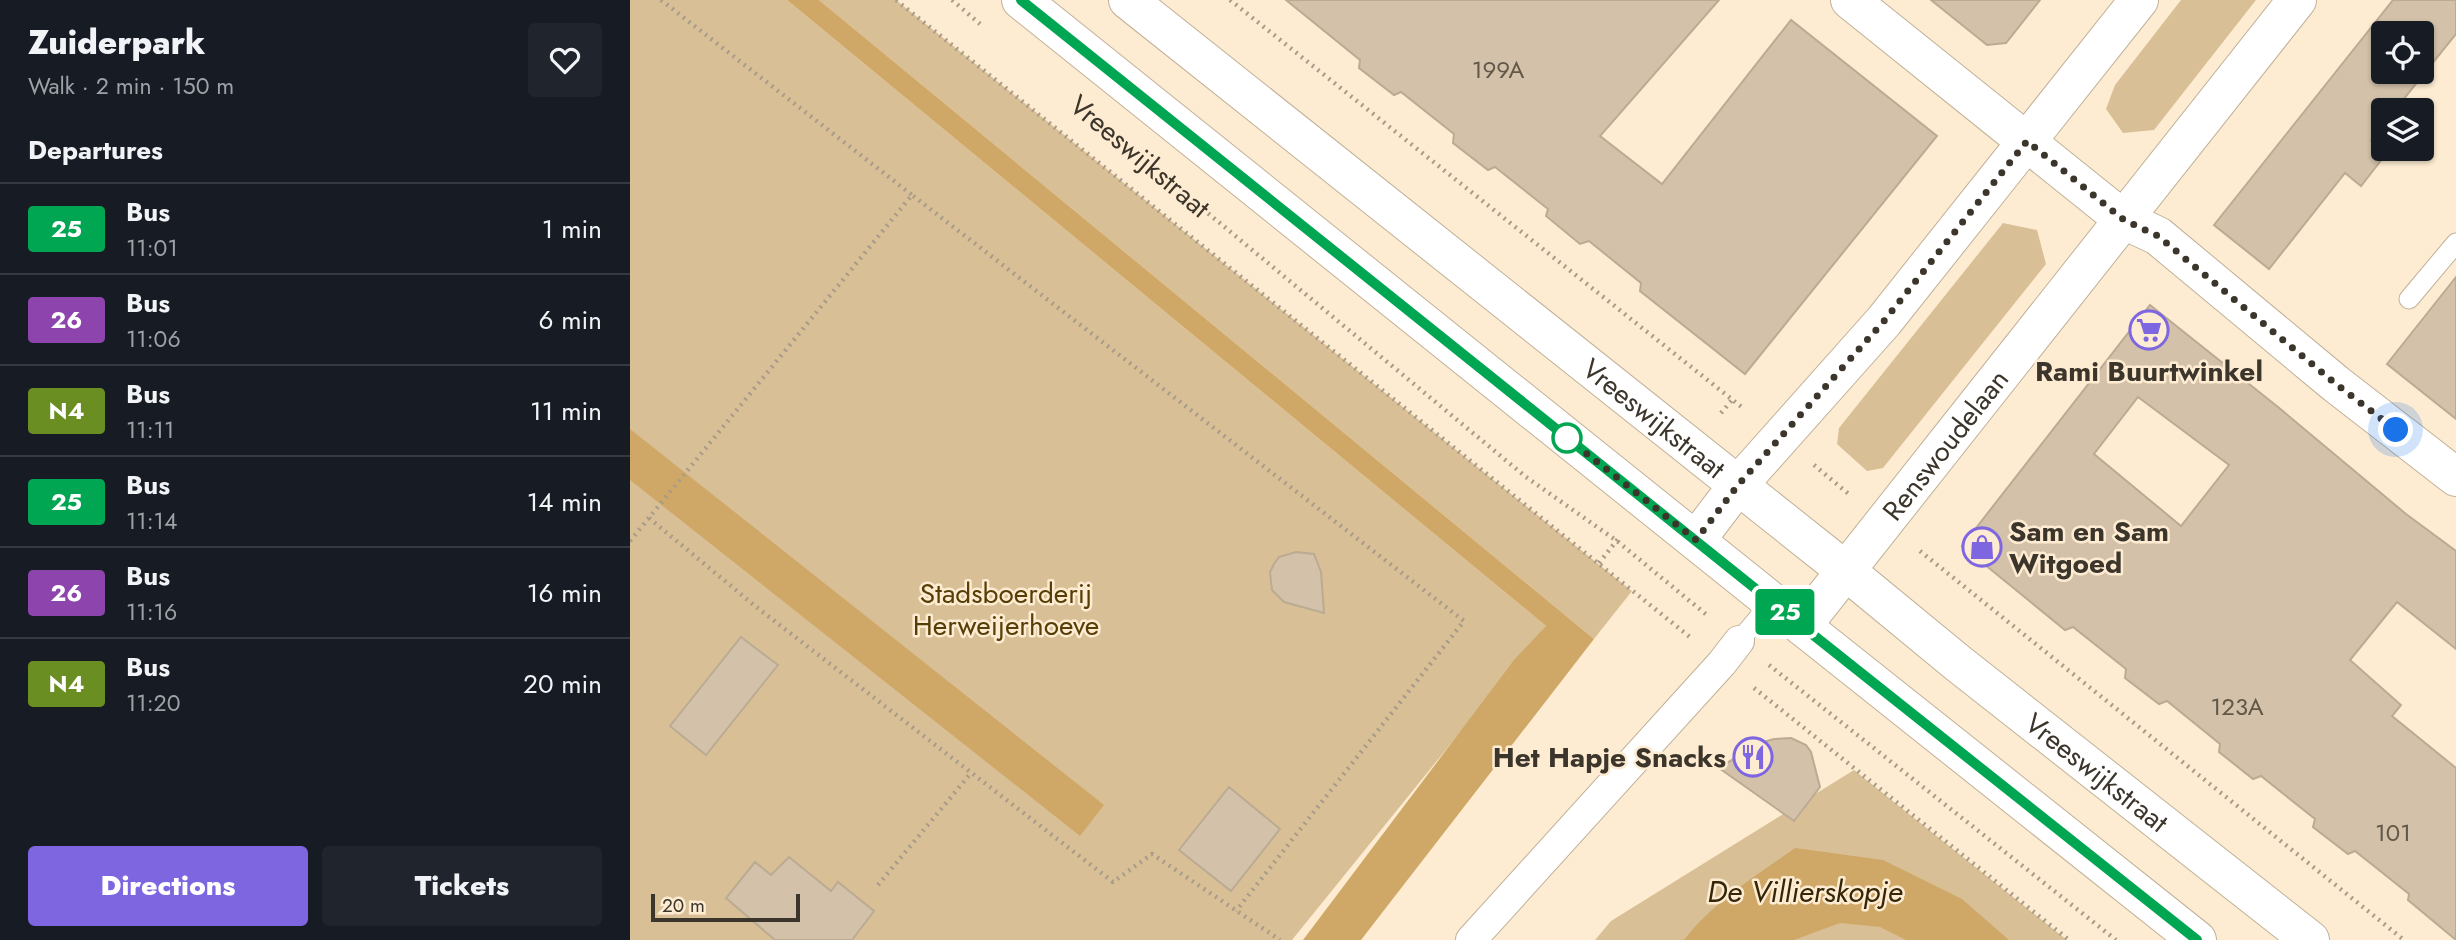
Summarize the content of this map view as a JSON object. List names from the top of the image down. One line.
{"streets":{"main road":["Vreeswijkstraat","Renswoudelaan"]},"crossings":[["Vreeswijkstraat","Renswoudelaan"]],"water":["De Villierskopje"],"parks":["Stadsboerderij Herweijerhoeve"],"places":{"supermarket":["Rami Buurtwinkel"],"shop":["Sam en Sam Witgoed"],"restaurant":["Het Hapje Snacks"]},"lines":["bus line 25"],"house_numbers":["199A","123A","101"],"scale_bar":"20 m","page":{"heading":[["Zuiderpark","Walk · 2 min · 150 m"],"Departures"],"on_map":"25","list":[{"mark":"25","name":"Bus","note":"11:01","value":"1 min"},{"mark":"26","name":"Bus","note":"11:06","value":"6 min"},{"mark":"N4","name":"Bus","note":"11:11","value":"11 min"},{"mark":"25","name":"Bus","note":"11:14","value":"14 min"},{"mark":"26","name":"Bus","note":"11:16","value":"16 min"},{"mark":"N4","name":"Bus","note":"11:20","value":"20 min"}],"buttons":["Directions","Tickets"],"scale":"20 m"}}
